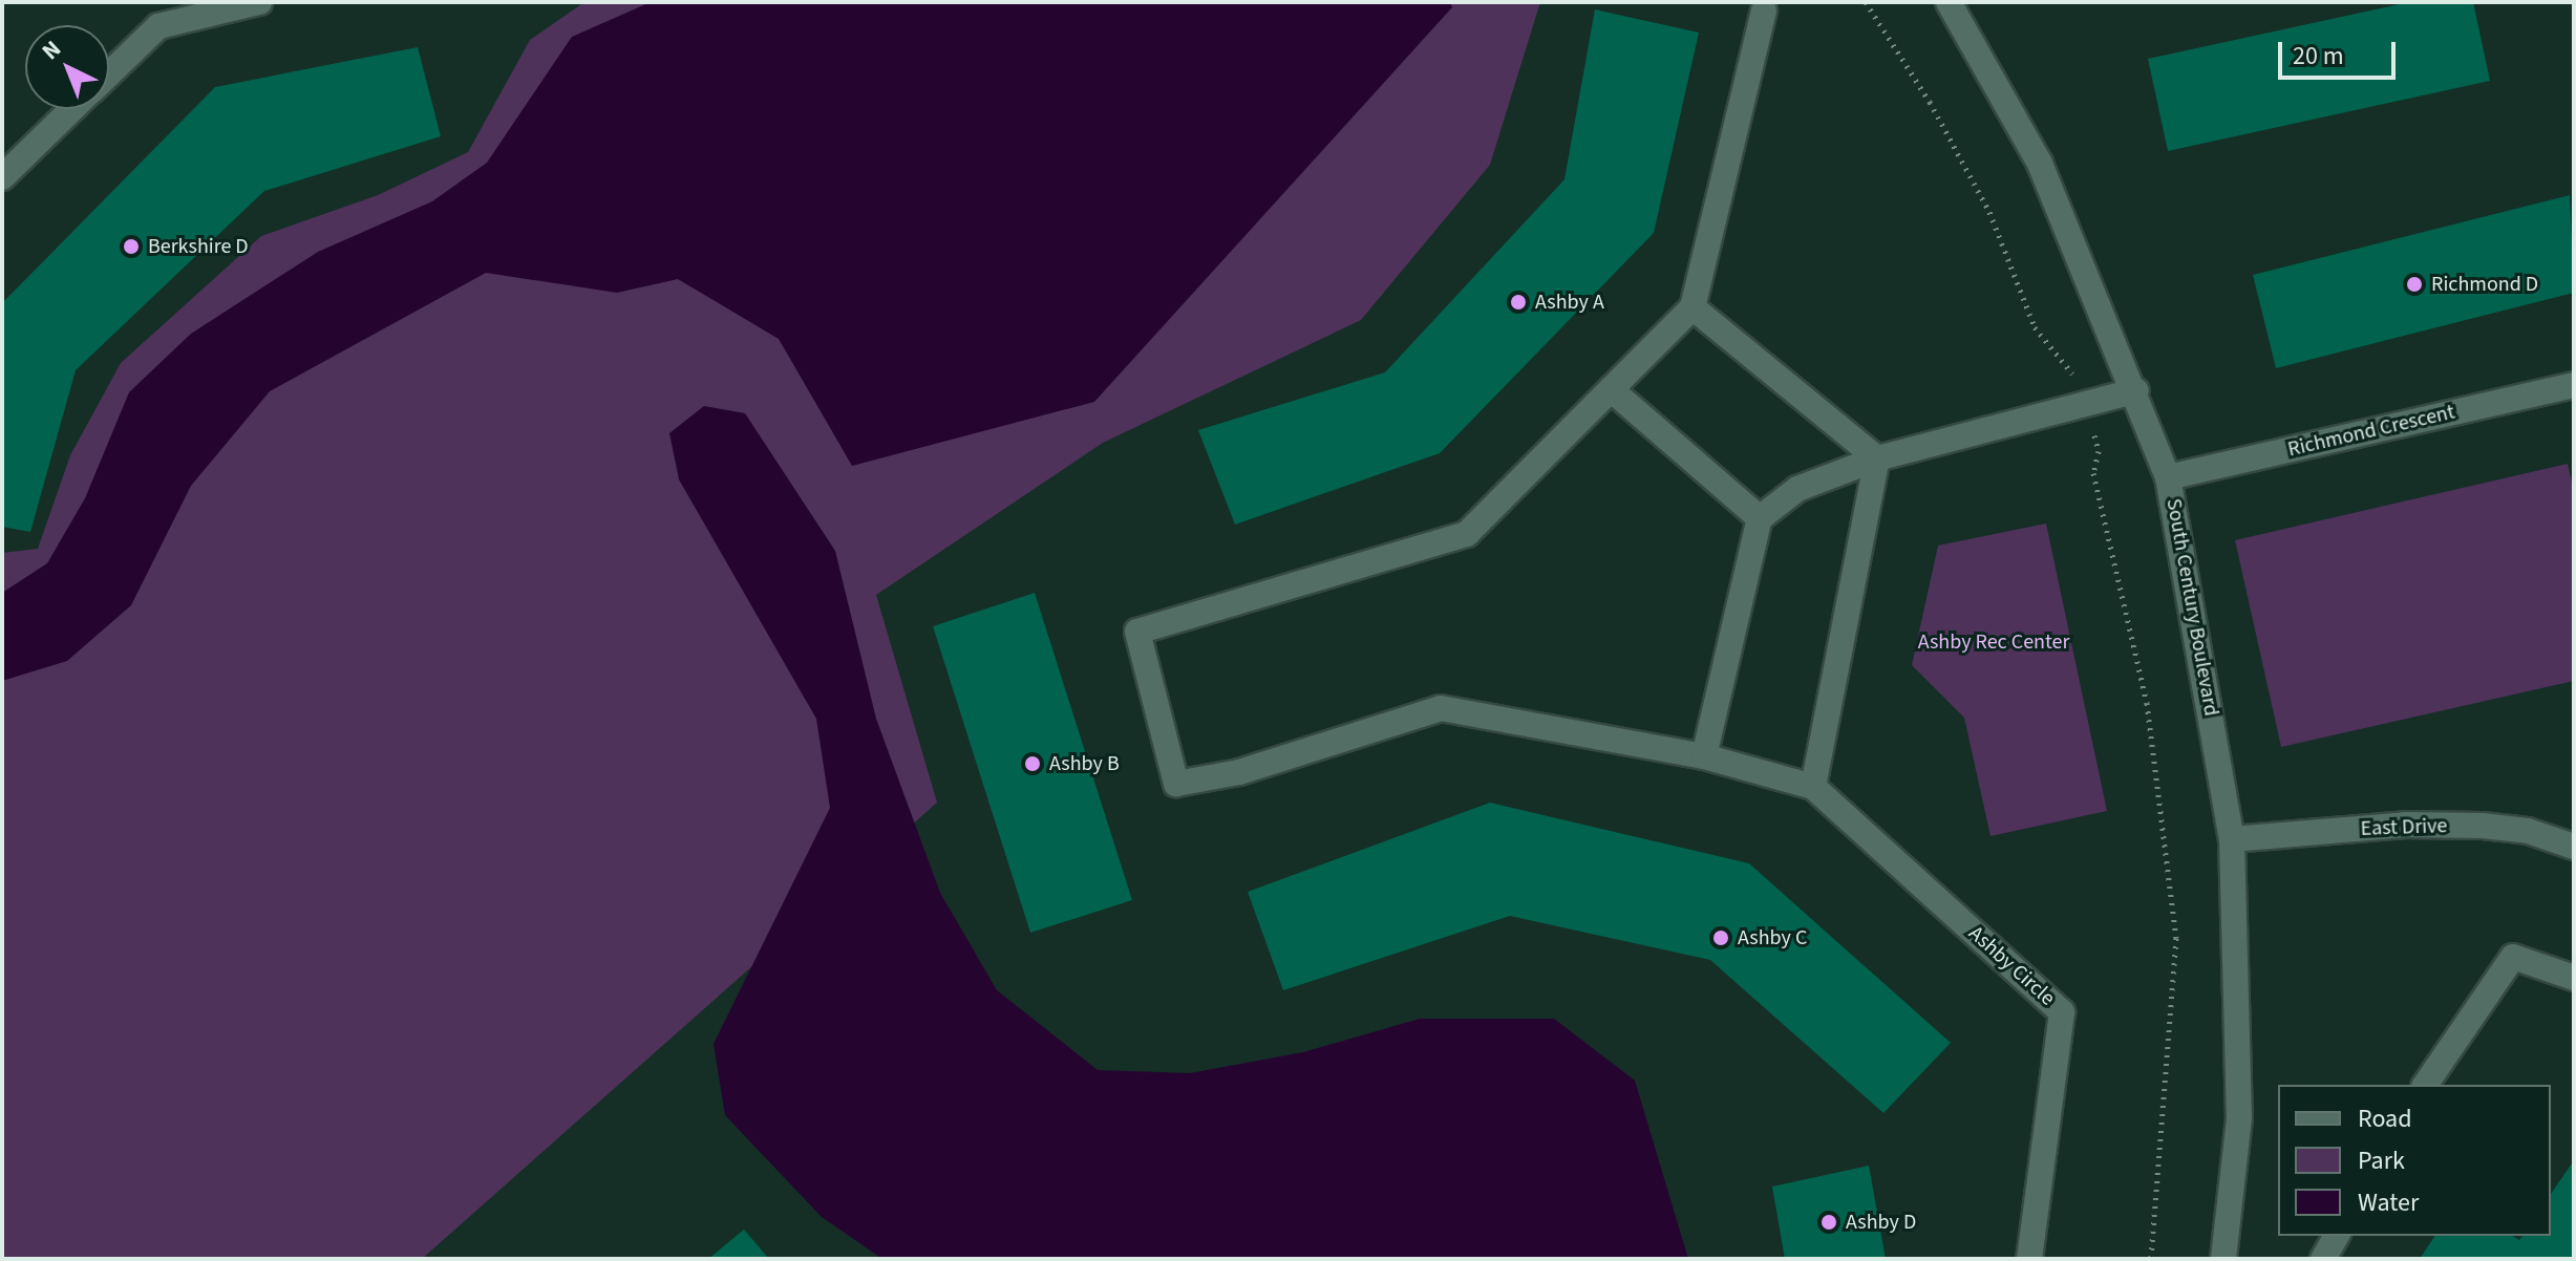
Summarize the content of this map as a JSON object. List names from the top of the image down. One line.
{"streets":{"street":["Richmond Crescent","South Century Boulevard","East Drive","Ashby Circle"]},"crossings":[["Richmond Crescent","South Century Boulevard"],["South Century Boulevard","East Drive"]],"parks":["Ashby Rec Center"],"places":["Berkshire D","Richmond D","Ashby A","Ashby B","Ashby C","Ashby D"],"legend":["Road","Park","Water"],"scale_bar":"20 m","north":"top left"}
